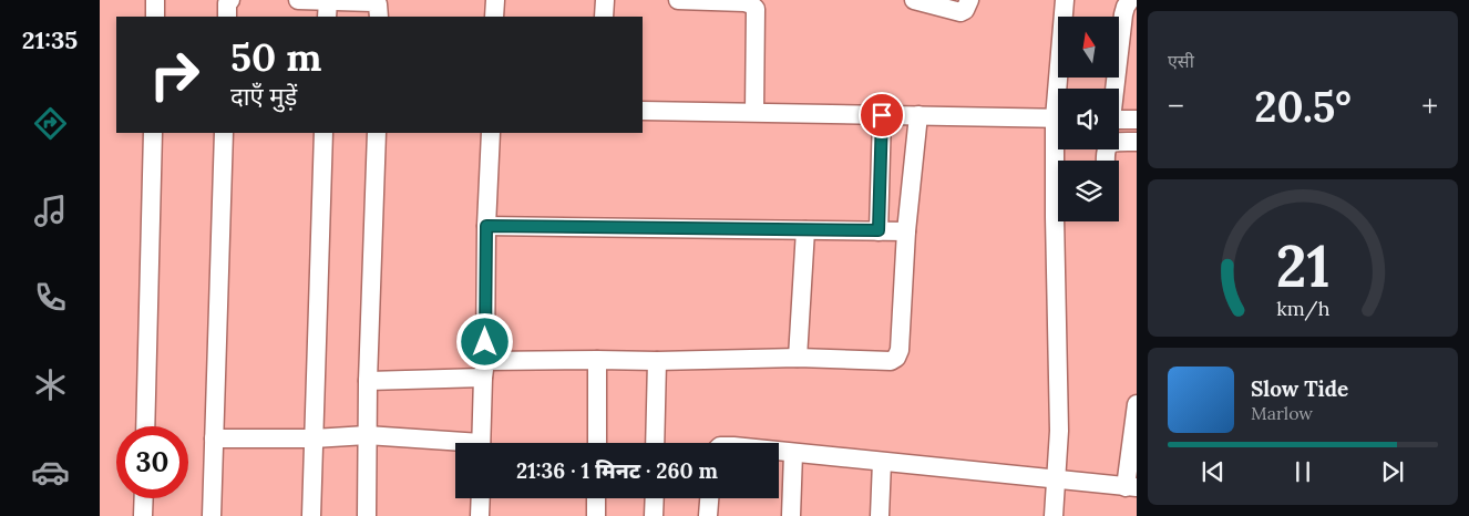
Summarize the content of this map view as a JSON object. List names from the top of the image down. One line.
{"north":"top","page":{"tabs":"21:35","tile":"एसी","turn":["50 m","दाएँ मुड़ें"],"heat":["−","20.5°","+"],"song":["Slow Tide","Marlow"],"limit":"30","trip":"21:36 · 1 मिनट · 260 m","gauge":["21","km/h"]}}
